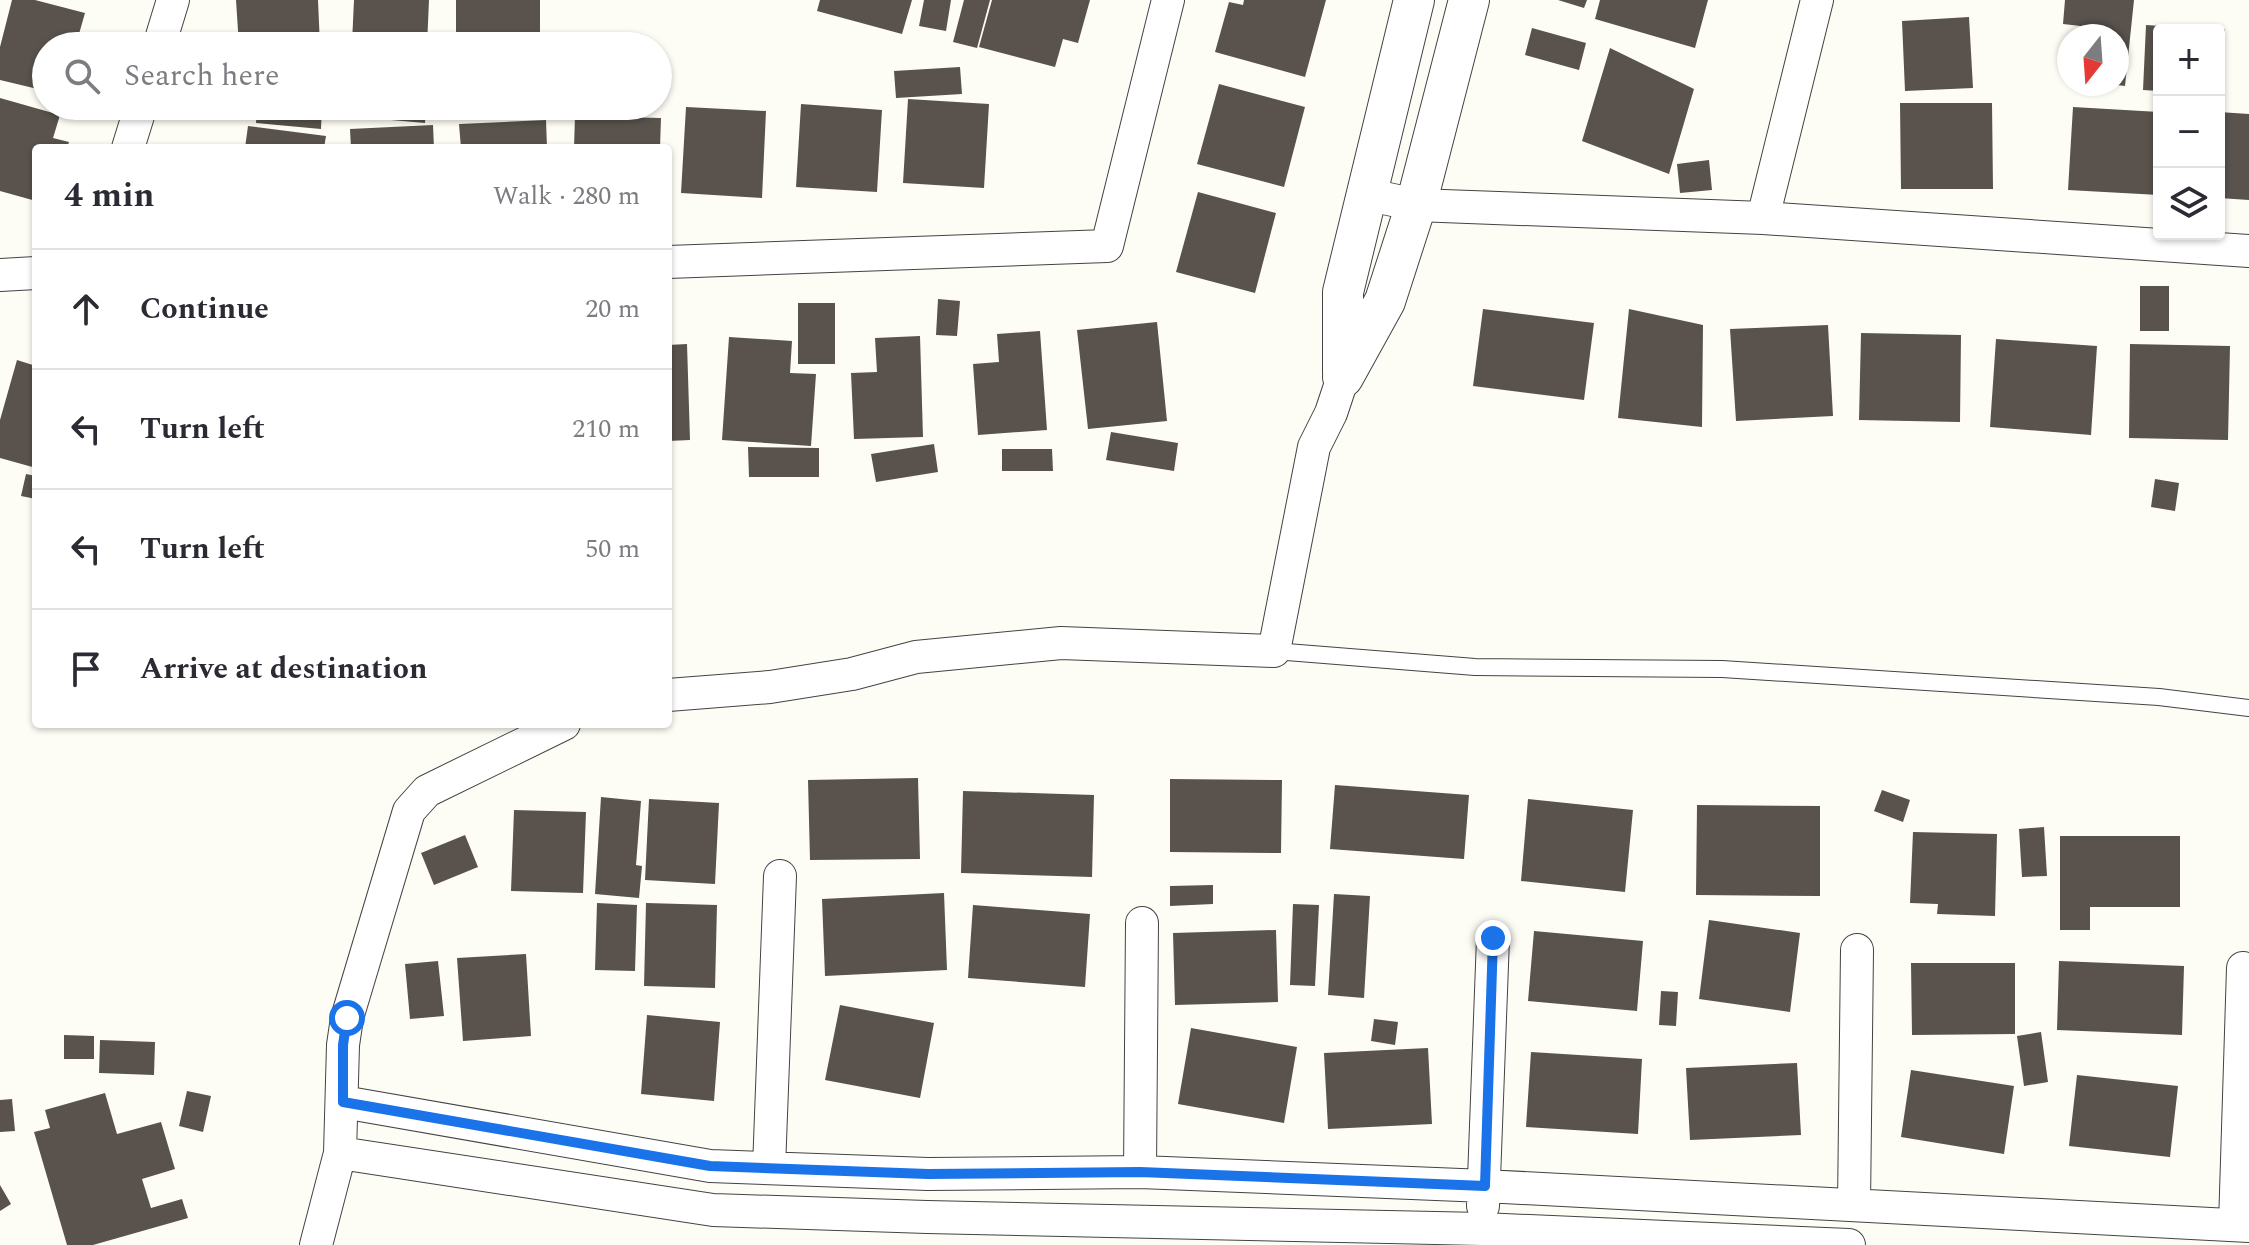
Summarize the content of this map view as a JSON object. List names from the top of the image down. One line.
{"north":"bottom","page":{"map_buttons":["+","−"],"search":"Search here","heading":["4 min","Walk · 280 m"],"list":[["Continue","20 m"],["Turn left","210 m"],["Turn left","50 m"],"Arrive at destination"]}}
